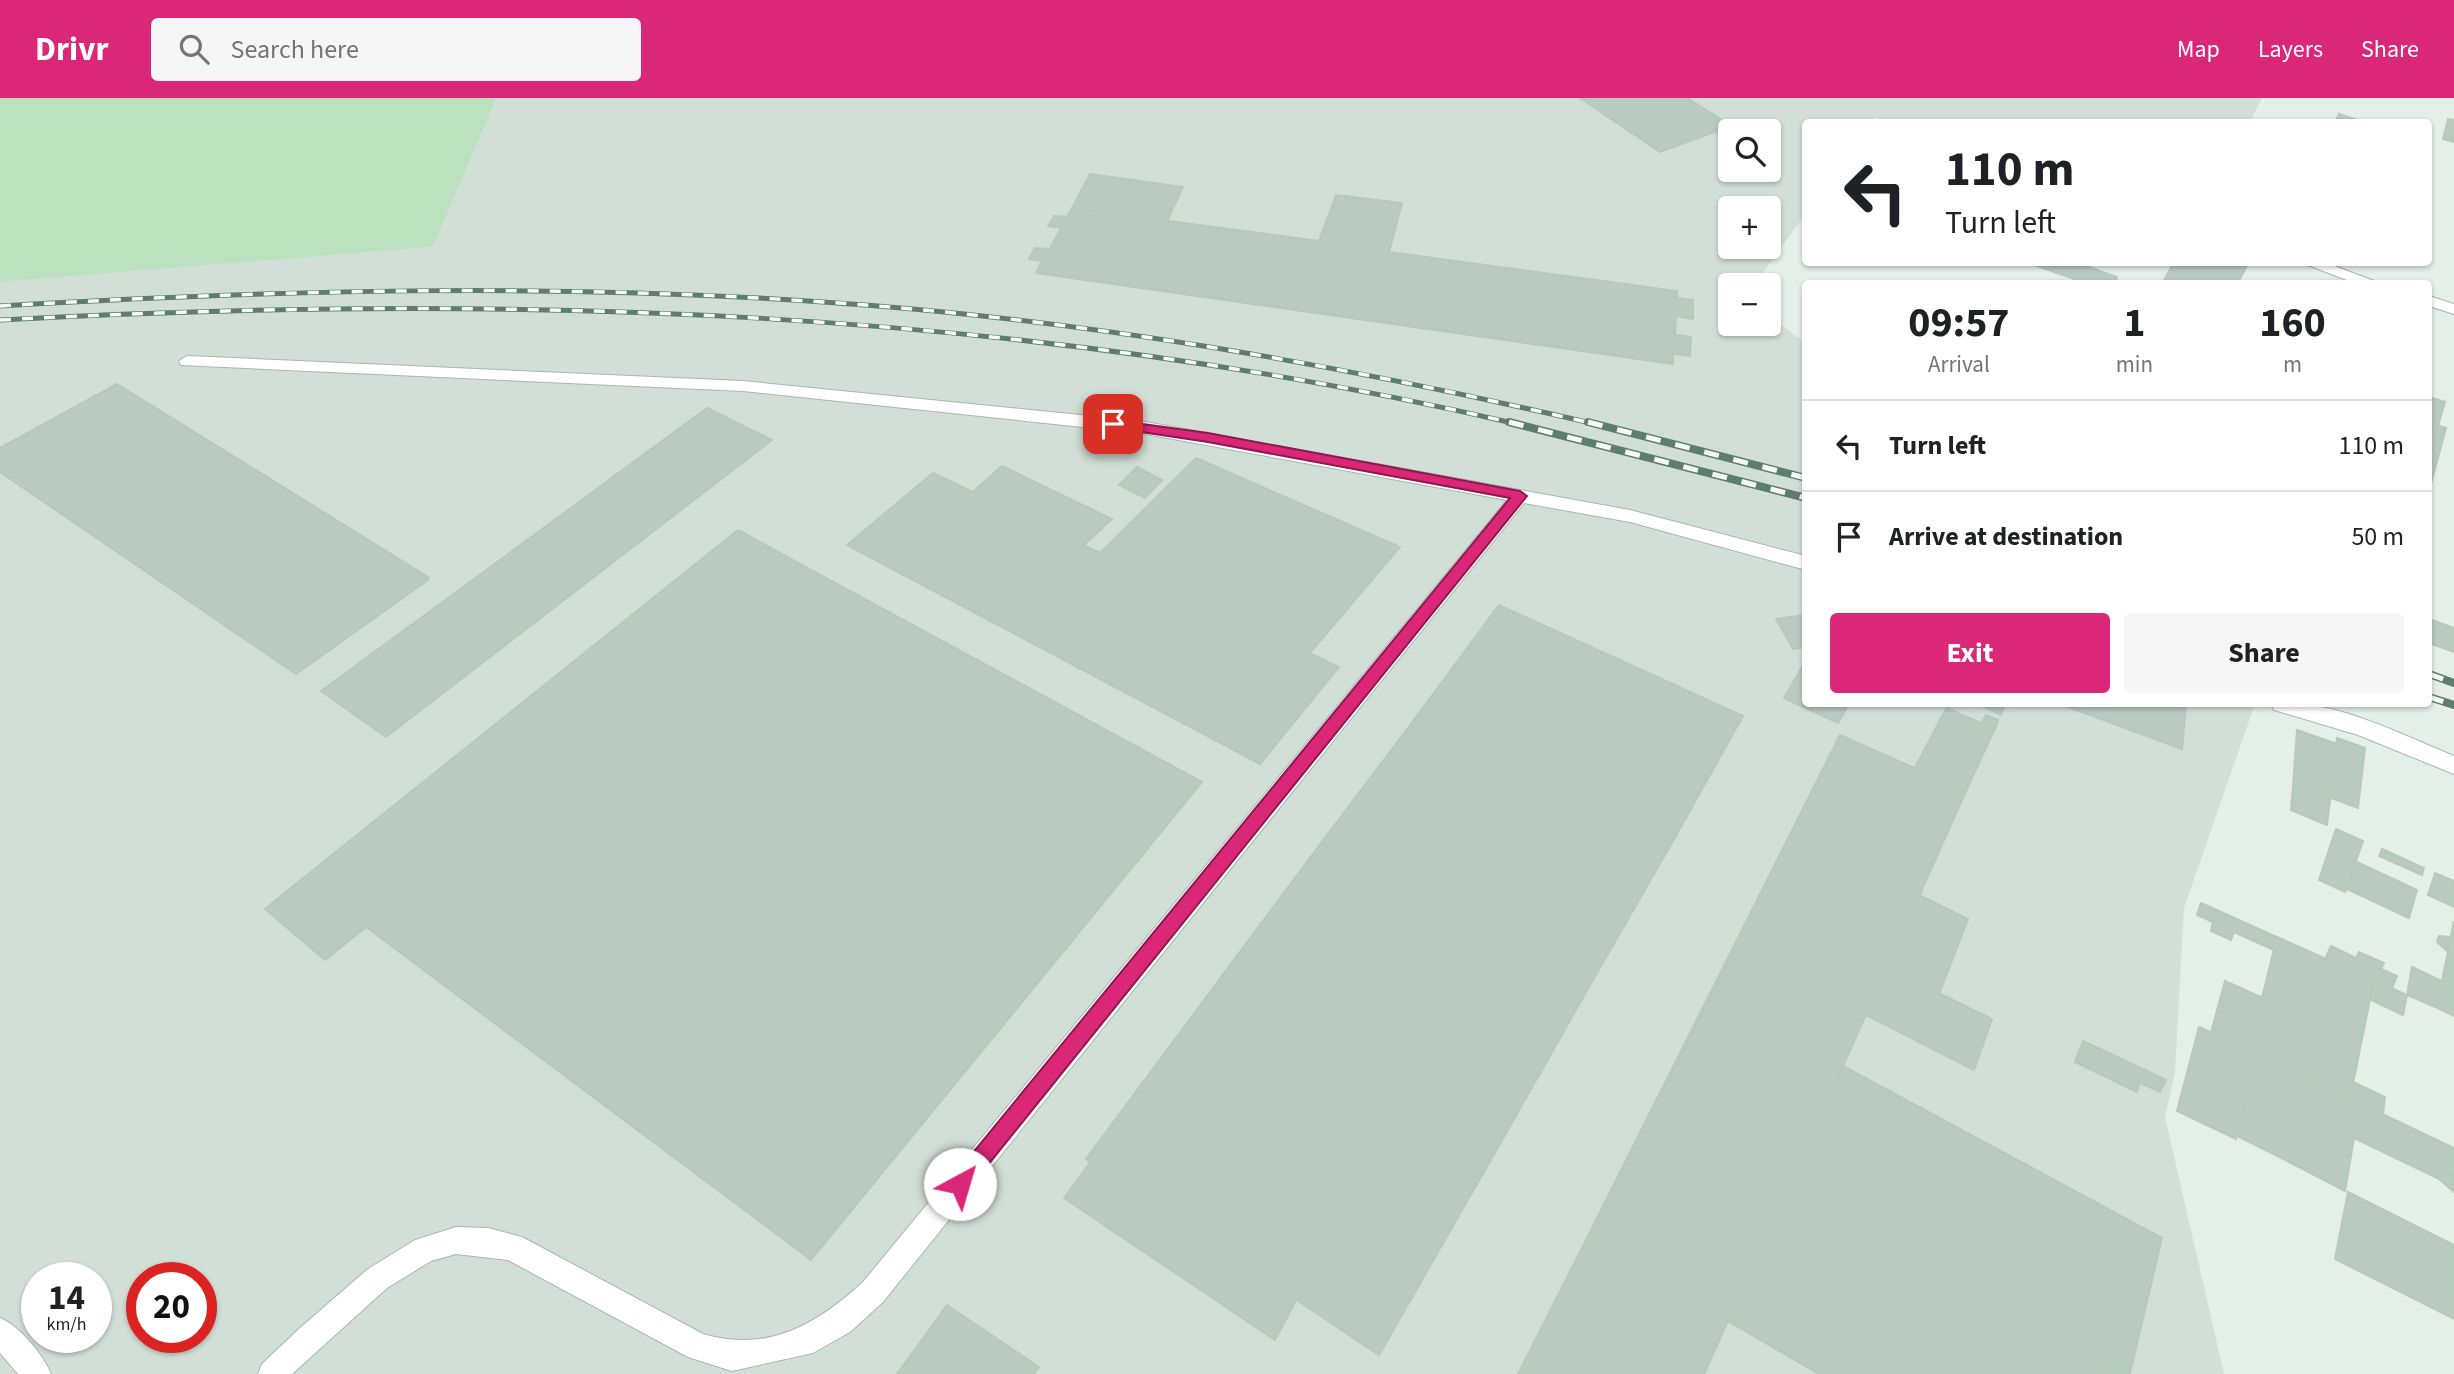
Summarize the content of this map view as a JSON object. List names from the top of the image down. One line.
{"page":{"header":"Drivr","search":"Search here","nav":["Map","Layers","Share"],"map_buttons":["+","−"],"turn":["110 m","Turn left"],"eta":["09:57","Arrival","1","min","160","m"],"list":[{"name":"Turn left","value":"110 m"},{"name":"Arrive at destination","value":"50 m"}],"buttons":["Exit","Share"],"speed":"14 km/h","limit":"20"}}
